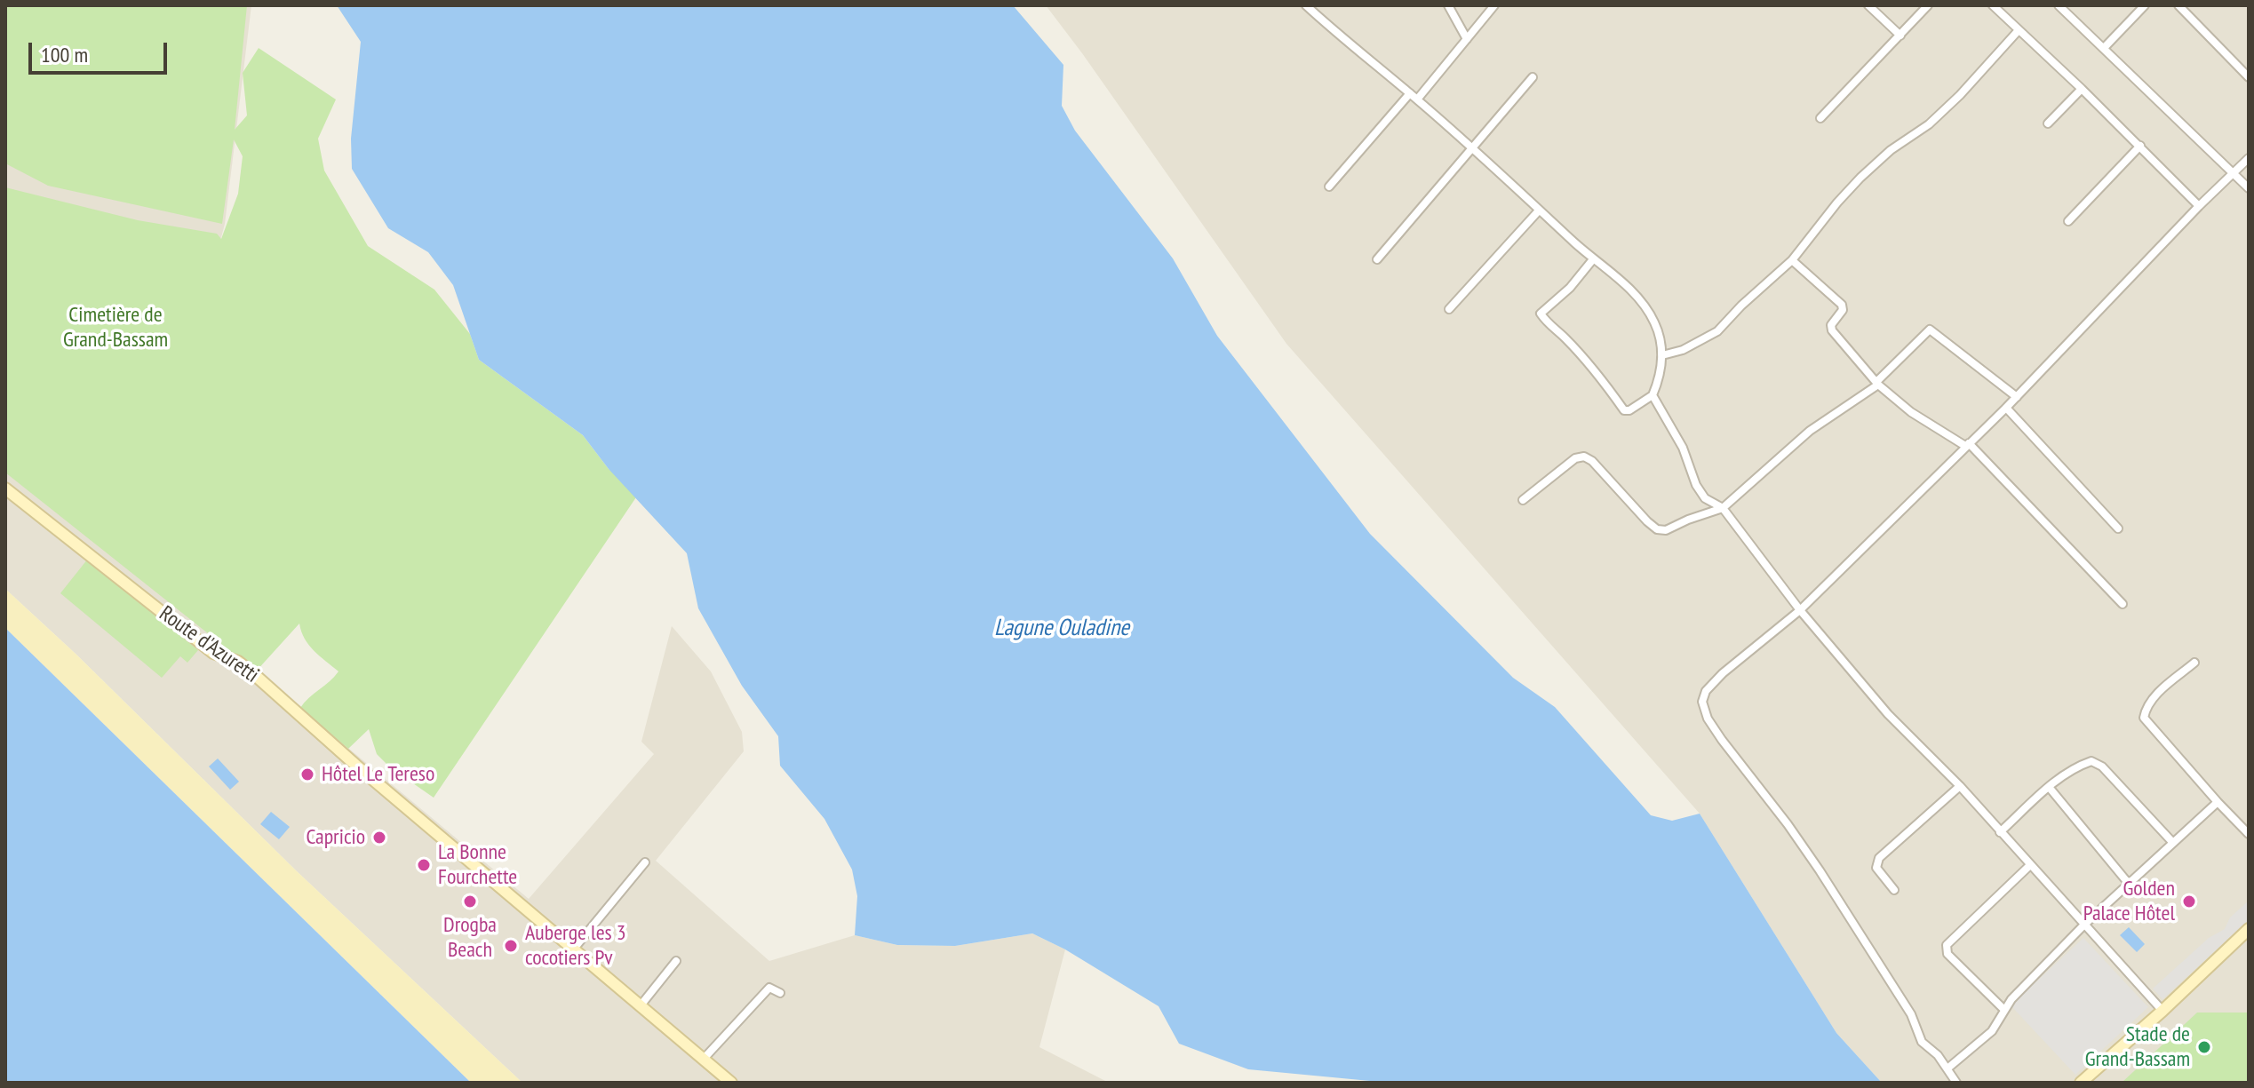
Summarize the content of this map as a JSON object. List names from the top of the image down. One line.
{"streets":{"street":["Route d'Azuretti"]},"water":["Lagune Ouladine"],"parks":["Cimetière de Grand-Bassam"],"places":["Hôtel Le Tereso","Capricio","La Bonne Fourchette","Drogba Beach","Golden Palace Hôtel","Auberge les 3 cocotiers Pv","Stade de Grand-Bassam"],"scale_bar":"100 m"}
